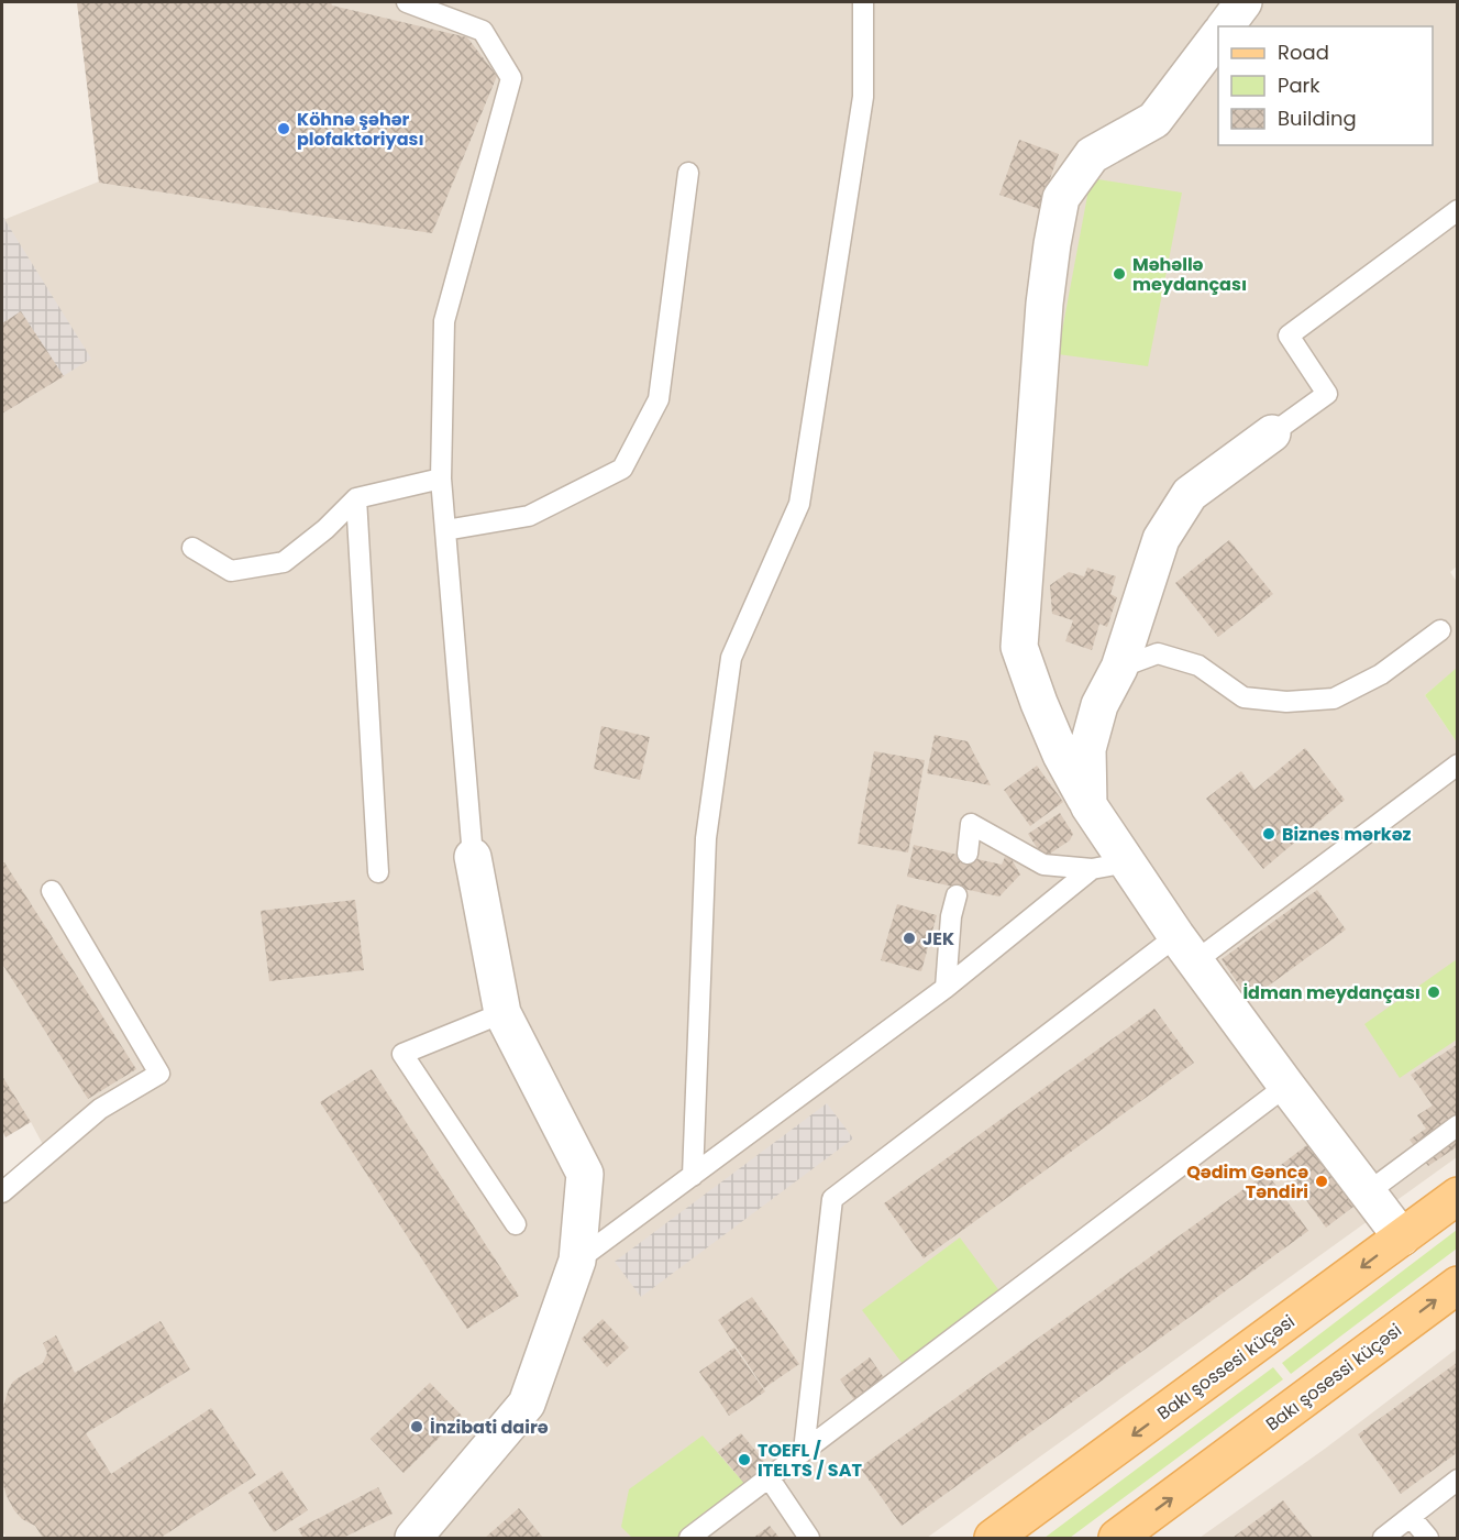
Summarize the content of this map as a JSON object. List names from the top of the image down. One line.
{"streets":{"main road":["Bakı şossesi küçəsi","Bakı şosessi küçəsi"]},"one_way":["Bakı şossesi küçəsi","Bakı şosessi küçəsi"],"places":["Köhnə şəhər plofaktoriyası","Məhəllə meydançası","Biznes mərkəz","JEK","İdman meydançası","Qədim Gəncə Təndiri","İnzibati dairə","TOEFL / ITELTS / SAT"],"legend":["Road","Park","Building"]}
